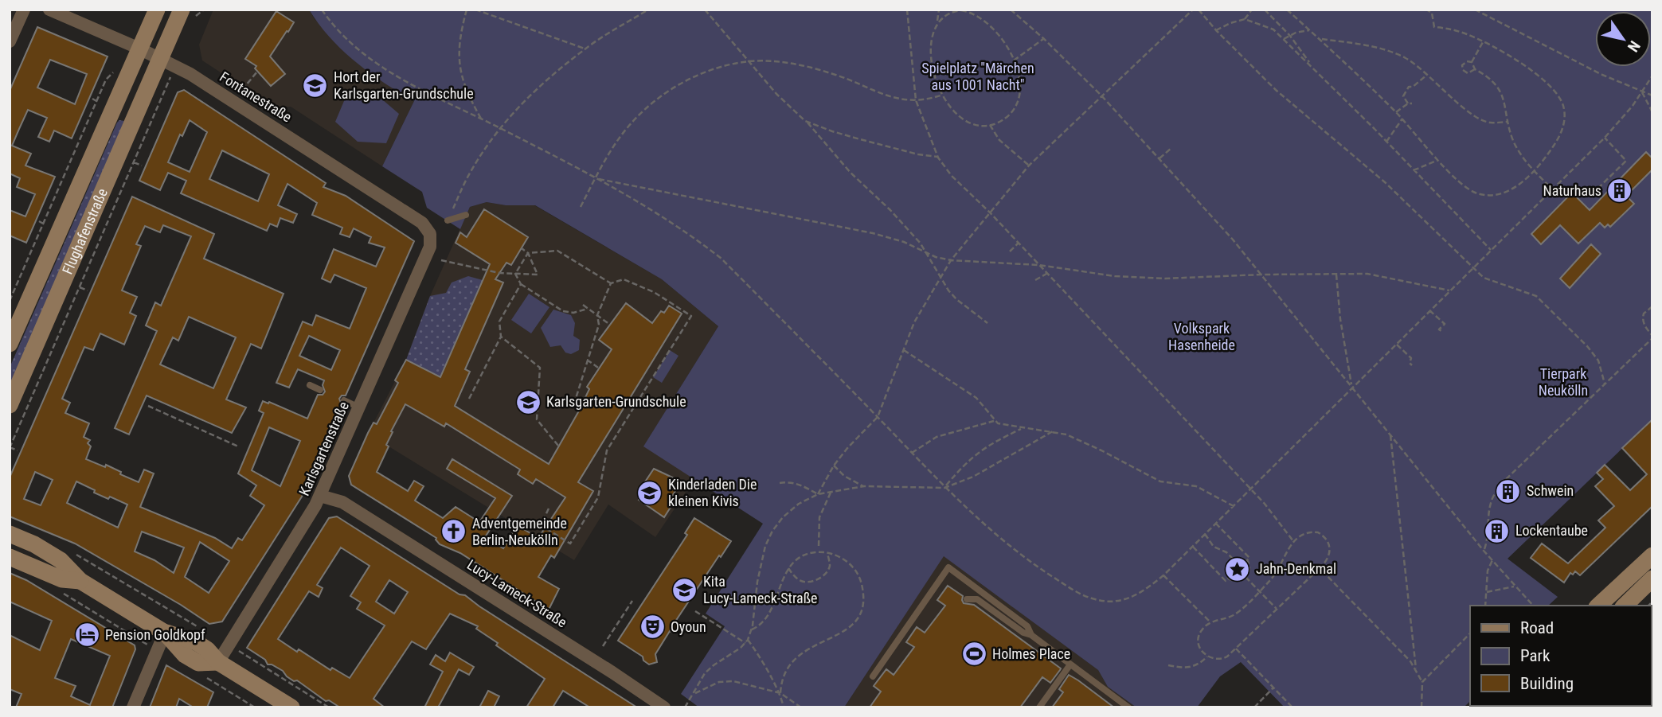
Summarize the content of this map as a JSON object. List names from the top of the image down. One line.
{"streets":{"main road":["Flughafenstraße"],"street":["Fontanestraße","Karlsgartenstraße","Lucy-Lameck-Straße"]},"crossings":[["Fontanestraße","Flughafenstraße"],["Fontanestraße","Karlsgartenstraße"],["Karlsgartenstraße","Lucy-Lameck-Straße"]],"parks":["Spielplatz \"Märchen aus 1001 Nacht\"","Volkspark Hasenheide","Tierpark Neukölln"],"places":{"school or university":["Hort der Karlsgarten-Grundschule","Karlsgarten-Grundschule","Kinderladen Die kleinen Kivis","Kita Lucy-Lameck-Straße"],"building":["Naturhaus","Schwein","Lockentaube"],"church":["Adventgemeinde Berlin-Neukölln"],"place":["Jahn-Denkmal"],"theatre":["Oyoun"],"hotel":["Pension Goldkopf"],"sports":["Holmes Place"]},"legend":["Road","Park","Building"],"north":"bottom right"}
